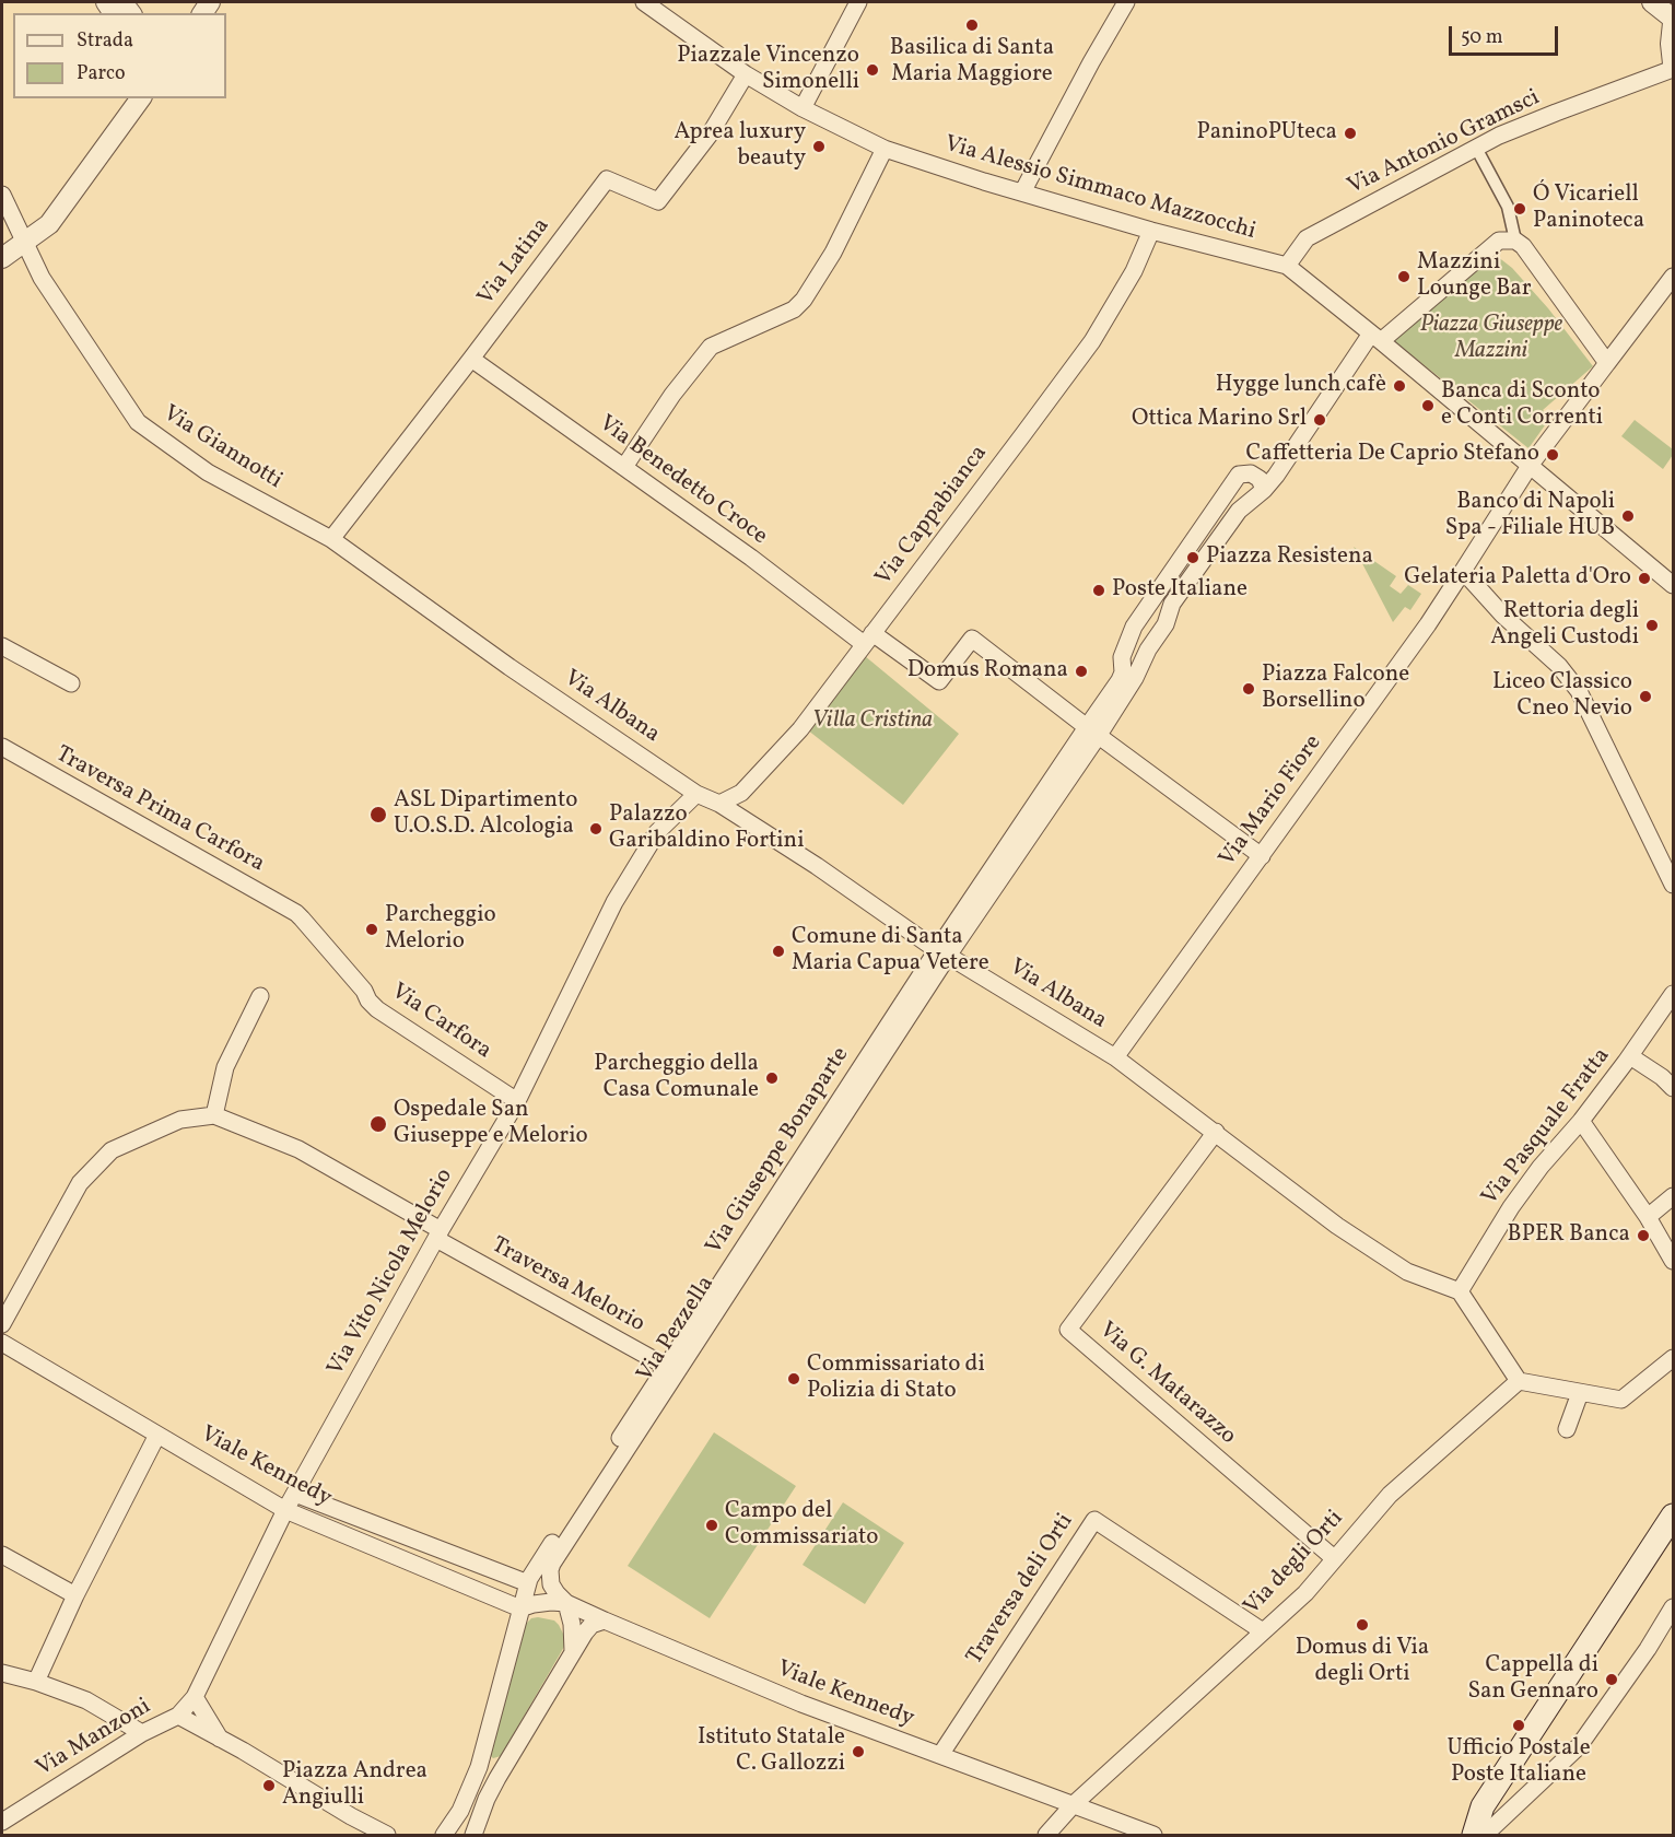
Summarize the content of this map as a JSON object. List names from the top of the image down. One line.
{"streets":{"street":["Via Antonio Gramsci","Via Alessio Simmaco Mazzocchi","Via Latina","Via Giannotti","Via Benedetto Croce","Via Cappabianca","Via Albana","Via Mario Fiore","Traversa Prima Carfora","Via Carfora","Via Pasquale Fratta","Via Vito Nicola Melorio","Traversa Melorio","Via Pezzella","Via G. Matarazzo","Viale Kennedy","Via degli Orti","Traversa deli Orti","Via Manzoni"]},"crossings":[["Via Antonio Gramsci","Via Alessio Simmaco Mazzocchi"],["Via Alessio Simmaco Mazzocchi","Via Latina"],["Via Alessio Simmaco Mazzocchi","Via Cappabianca"],["Via Latina","Via Giannotti"],["Via Latina","Via Benedetto Croce"],["Via Latina","Via Albana"],["Via Giannotti","Via Albana"],["Via Benedetto Croce","Via Cappabianca"],["Via Cappabianca","Via Albana"],["Via Albana","Via Mario Fiore"],["Via Albana","Via Pasquale Fratta"],["Via Albana","Via Vito Nicola Melorio"],["Via Albana","Via Pezzella"],["Via Albana","Via G. Matarazzo"],["Traversa Prima Carfora","Via Carfora"],["Via Carfora","Via Vito Nicola Melorio"],["Via Vito Nicola Melorio","Traversa Melorio"],["Via Vito Nicola Melorio","Viale Kennedy"],["Via Vito Nicola Melorio","Via Manzoni"],["Traversa Melorio","Via Pezzella"],["Via Pezzella","Viale Kennedy"],["Via G. Matarazzo","Via degli Orti"],["Viale Kennedy","Via degli Orti"],["Viale Kennedy","Traversa deli Orti"],["Via degli Orti","Traversa deli Orti"]],"parks":["Piazza Giuseppe Mazzini","Villa Cristina"],"places":["Basilica di Santa Maria Maggiore","Piazzale Vincenzo Simonelli","PaninoPUteca","Aprea luxury beauty","Ó Vicariell Paninoteca","Mazzini Lounge Bar","Hygge lunch cafè","Banca di Sconto e Conti Correnti","Ottica Marino Srl","Caffetteria De Caprio Stefano","Banco di Napoli Spa - Filiale HUB","Piazza Resistena","Gelateria Paletta d'Oro","Poste Italiane","Rettoria degli Angeli Custodi","Domus Romana","Piazza Falcone Borsellino","Liceo Classico Cneo Nevio","ASL Dipartimento U.O.S.D. Alcologia","Palazzo Garibaldino Fortini","Parcheggio Melorio","Comune di Santa Maria Capua Vetere","Parcheggio della Casa Comunale","Ospedale San Giuseppe e Melorio","BPER Banca","Commissariato di Polizia di Stato","Campo del Commissariato","Domus di Via degli Orti","Cappella di San Gennaro","Ufficio Postale Poste Italiane","Istituto Statale C. Gallozzi","Piazza Andrea Angiulli"],"legend":["Strada","Parco"],"scale_bar":"50 m"}
